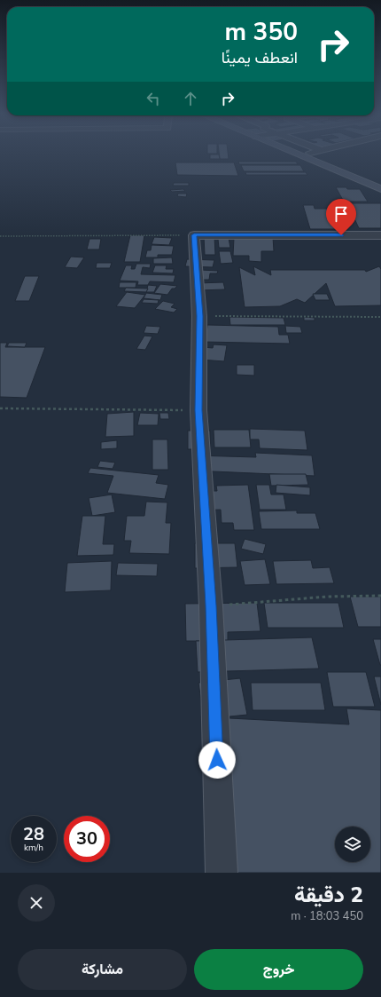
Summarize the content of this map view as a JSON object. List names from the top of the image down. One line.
{"page":{"turn":["350 m","انعطف يمينًا"],"speed":"28 km/h","limit":"30","heading":["2 دقيقة","450 m · 18:03"],"buttons":["خروج","مشاركة"]}}
